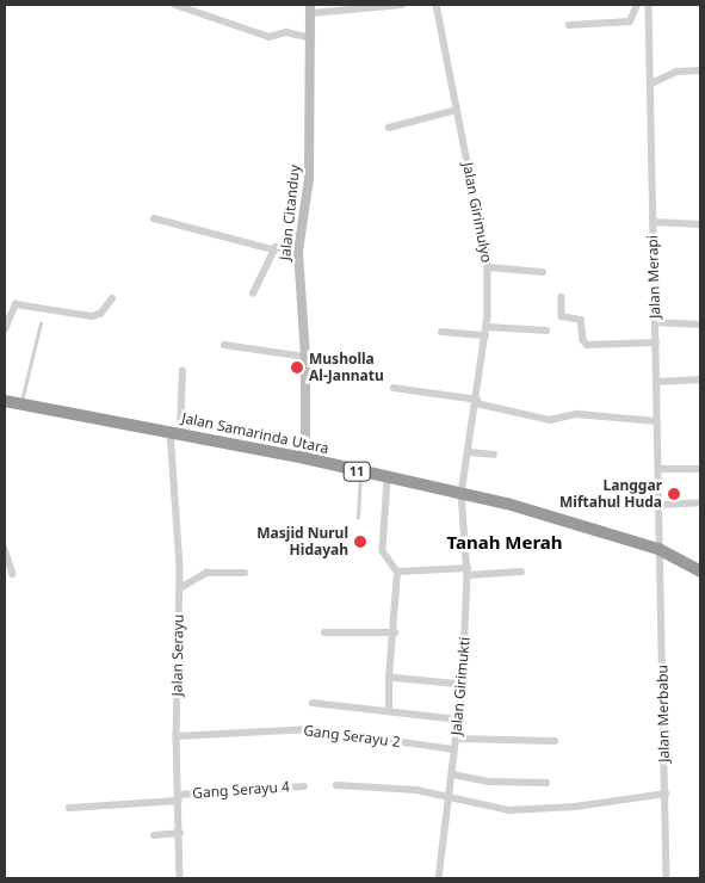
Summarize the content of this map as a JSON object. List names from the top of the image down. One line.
{"streets":{"highway":["Jalan Samarinda Utara","11"],"street":["Jalan Citanduy","Jalan Girimulyo","Jalan Merapi","Jalan Serayu","Jalan Girimukti","Jalan Merbabu","Gang Serayu 2","Gang Serayu 4"]},"crossings":[["Jalan Citanduy","Jalan Samarinda Utara"],["Jalan Girimulyo","Jalan Samarinda Utara"],["Jalan Girimulyo","Jalan Girimukti"],["Jalan Merapi","Jalan Samarinda Utara"],["Jalan Merapi","Jalan Merbabu"],["Jalan Samarinda Utara","Jalan Serayu"],["Jalan Samarinda Utara","Jalan Girimukti"],["Jalan Samarinda Utara","Jalan Merbabu"],["Jalan Serayu","Gang Serayu 2"],["Jalan Serayu","Gang Serayu 4"],["Jalan Girimukti","Gang Serayu 2"]],"districts":["Tanah Merah"],"places":["Musholla Al-Jannatu","Langgar Miftahul Huda","Masjid Nurul Hidayah"]}
